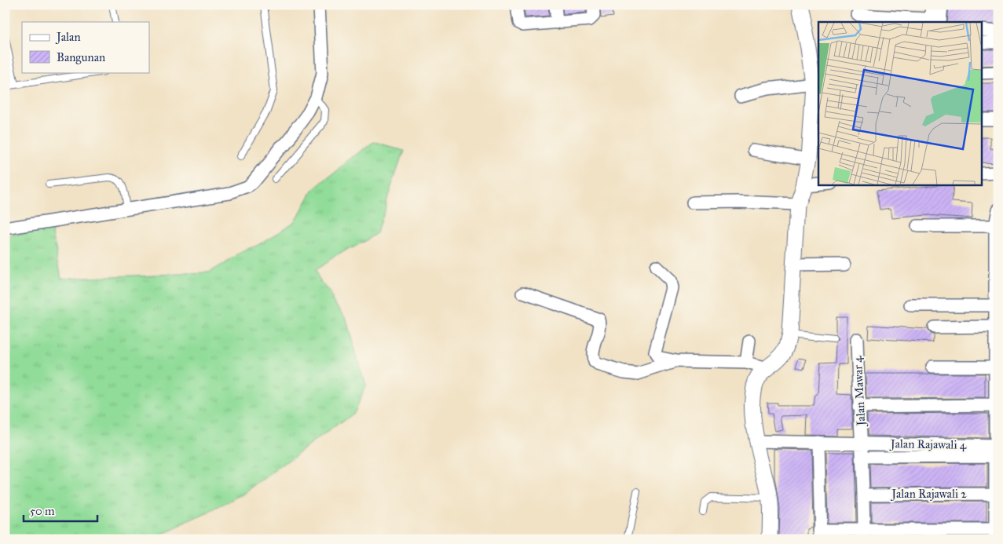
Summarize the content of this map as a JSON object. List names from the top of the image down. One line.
{"streets":{"street":["Jalan Mawar 4","Jalan Rajawali 4","Jalan Rajawali 2"]},"crossings":[["Jalan Mawar 4","Jalan Rajawali 4"],["Jalan Mawar 4","Jalan Rajawali 2"]],"legend":["Jalan","Bangunan"],"scale_bar":"50 m"}
